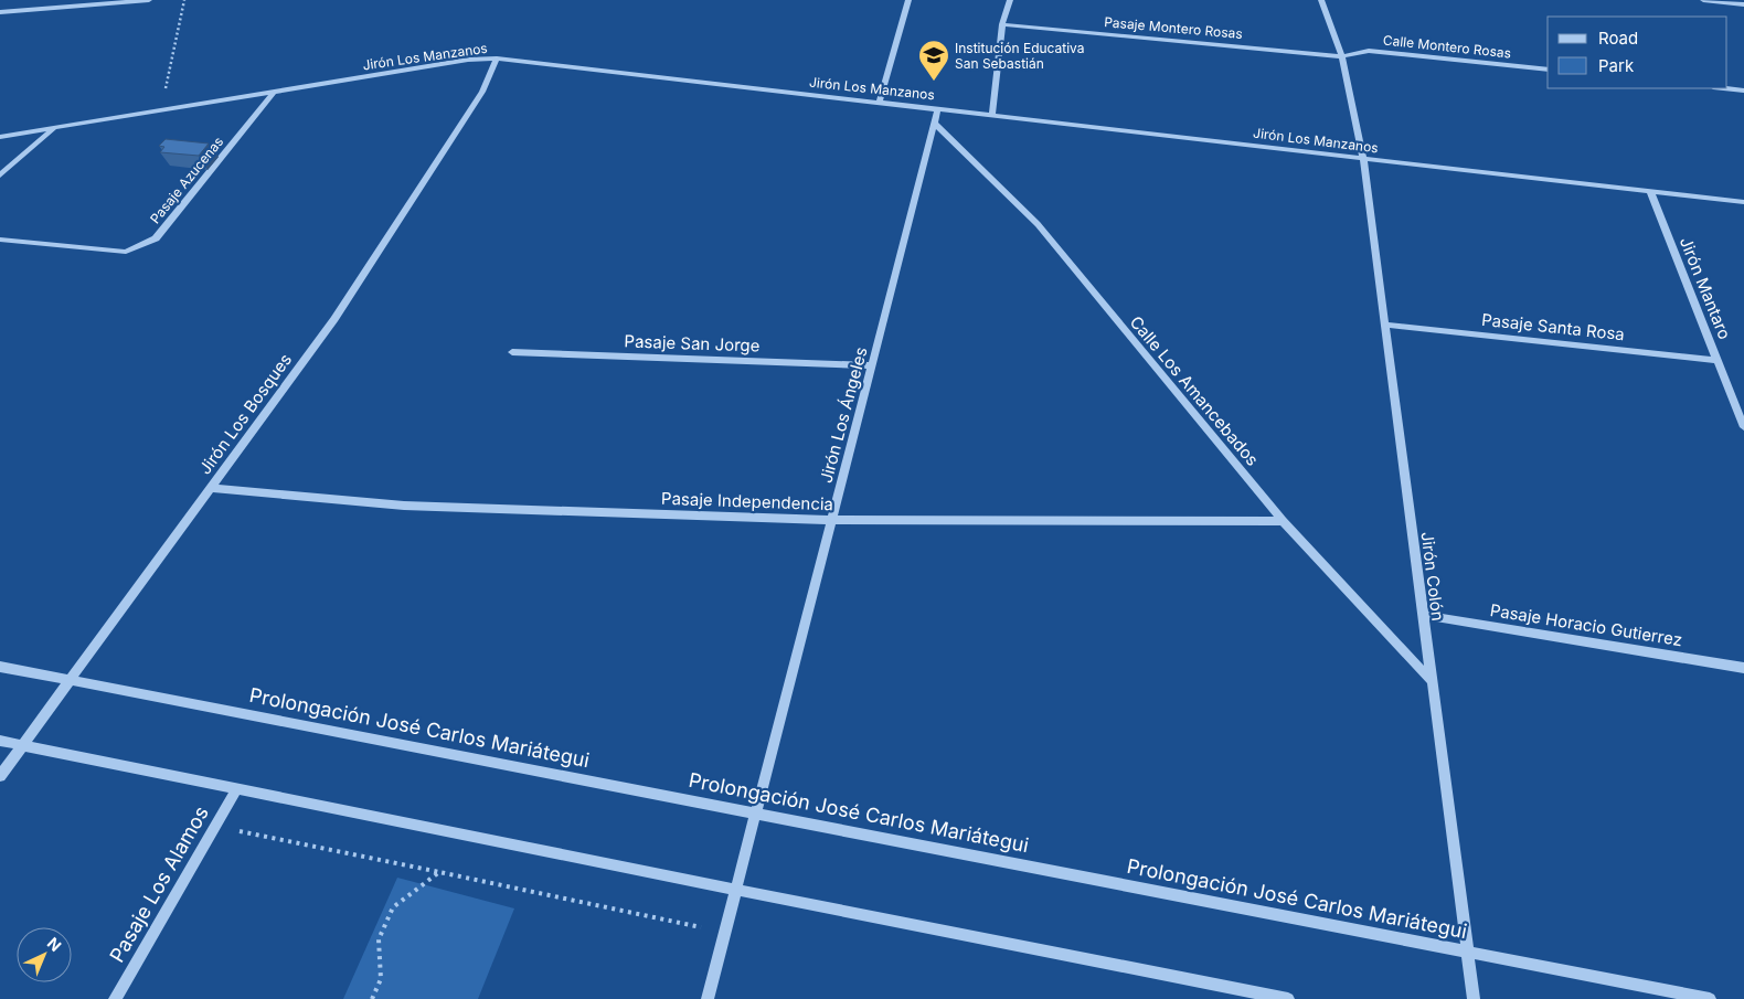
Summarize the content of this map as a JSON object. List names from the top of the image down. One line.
{"streets":{"street":["Pasaje Montero Rosas","Calle Montero Rosas","Jirón Los Manzanos","Pasaje Azucenas","Jirón Mantaro","Pasaje Santa Rosa","Pasaje San Jorge","Calle Los Amancebados","Jirón Los Bosques","Jirón Los Ángeles","Pasaje Independencia","Jirón Colón","Pasaje Horacio Gutierrez","Prolongación José Carlos Mariátegui","Pasaje Los Alamos"]},"crossings":[["Pasaje Montero Rosas","Calle Montero Rosas"],["Pasaje Montero Rosas","Jirón Colón"],["Calle Montero Rosas","Jirón Colón"],["Jirón Los Manzanos","Pasaje Azucenas"],["Jirón Los Manzanos","Jirón Mantaro"],["Jirón Los Manzanos","Jirón Los Bosques"],["Jirón Los Manzanos","Jirón Los Ángeles"],["Jirón Los Manzanos","Jirón Colón"],["Jirón Mantaro","Pasaje Santa Rosa"],["Pasaje Santa Rosa","Jirón Colón"],["Pasaje San Jorge","Jirón Los Ángeles"],["Calle Los Amancebados","Jirón Los Ángeles"],["Calle Los Amancebados","Pasaje Independencia"],["Calle Los Amancebados","Jirón Colón"],["Jirón Los Bosques","Pasaje Independencia"],["Jirón Los Bosques","Prolongación José Carlos Mariátegui"],["Jirón Los Ángeles","Pasaje Independencia"],["Jirón Los Ángeles","Prolongación José Carlos Mariátegui"],["Jirón Colón","Pasaje Horacio Gutierrez"],["Jirón Colón","Prolongación José Carlos Mariátegui"]],"places":{"school or university":["Institución Educativa San Sebastián"]},"legend":["Road","Park"],"north":"top right"}
